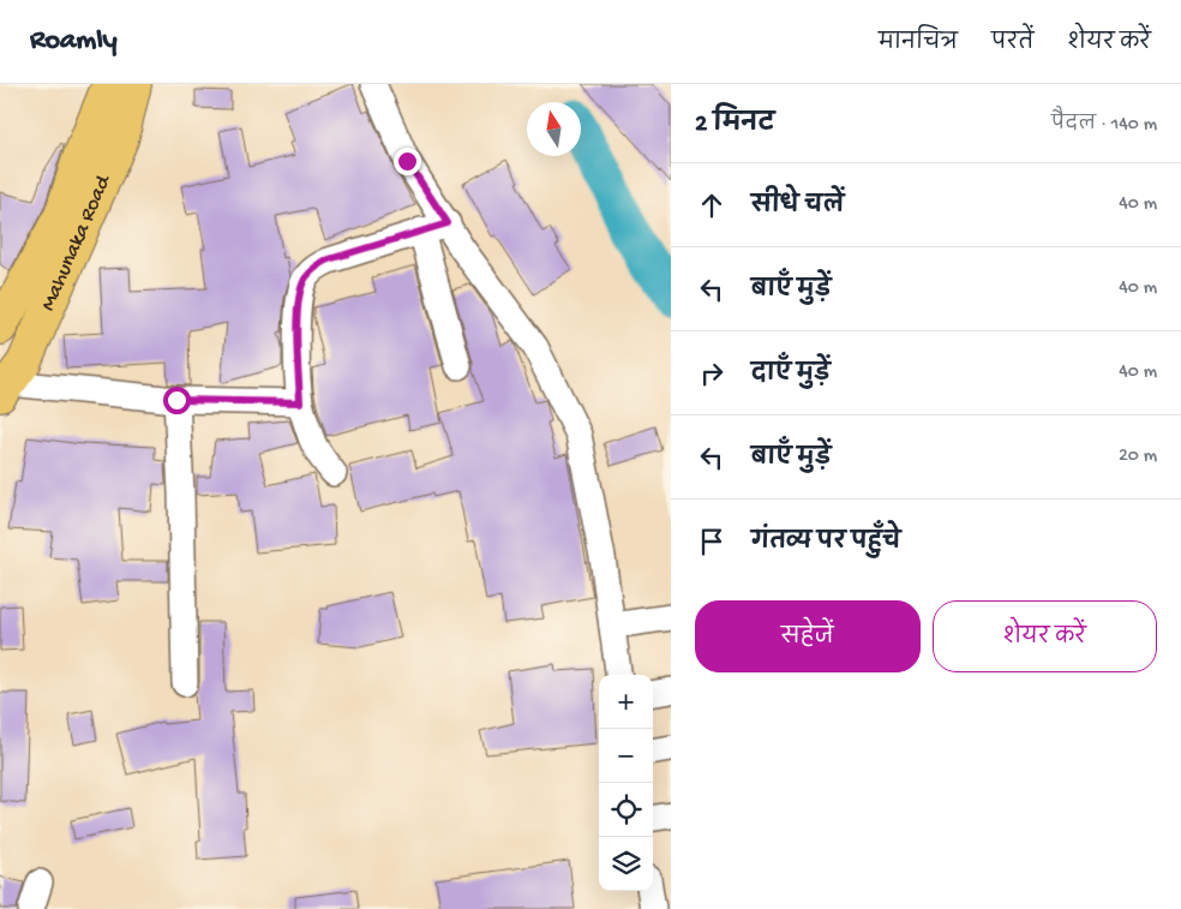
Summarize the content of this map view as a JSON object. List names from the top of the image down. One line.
{"streets":{"main road":["Mahunaka Road"]},"north":"top","page":{"header":"Roamly","nav":["मानचित्र","परतें","शेयर करें"],"heading":["2 मिनट","पैदल · 140 m"],"list":[["सीधे चलें","40 m"],["बाएँ मुड़ें","40 m"],["दाएँ मुड़ें","40 m"],["बाएँ मुड़ें","20 m"],"गंतव्य पर पहुँचे"],"buttons":["सहेजें","शेयर करें"],"map_buttons":["+","−"]}}
